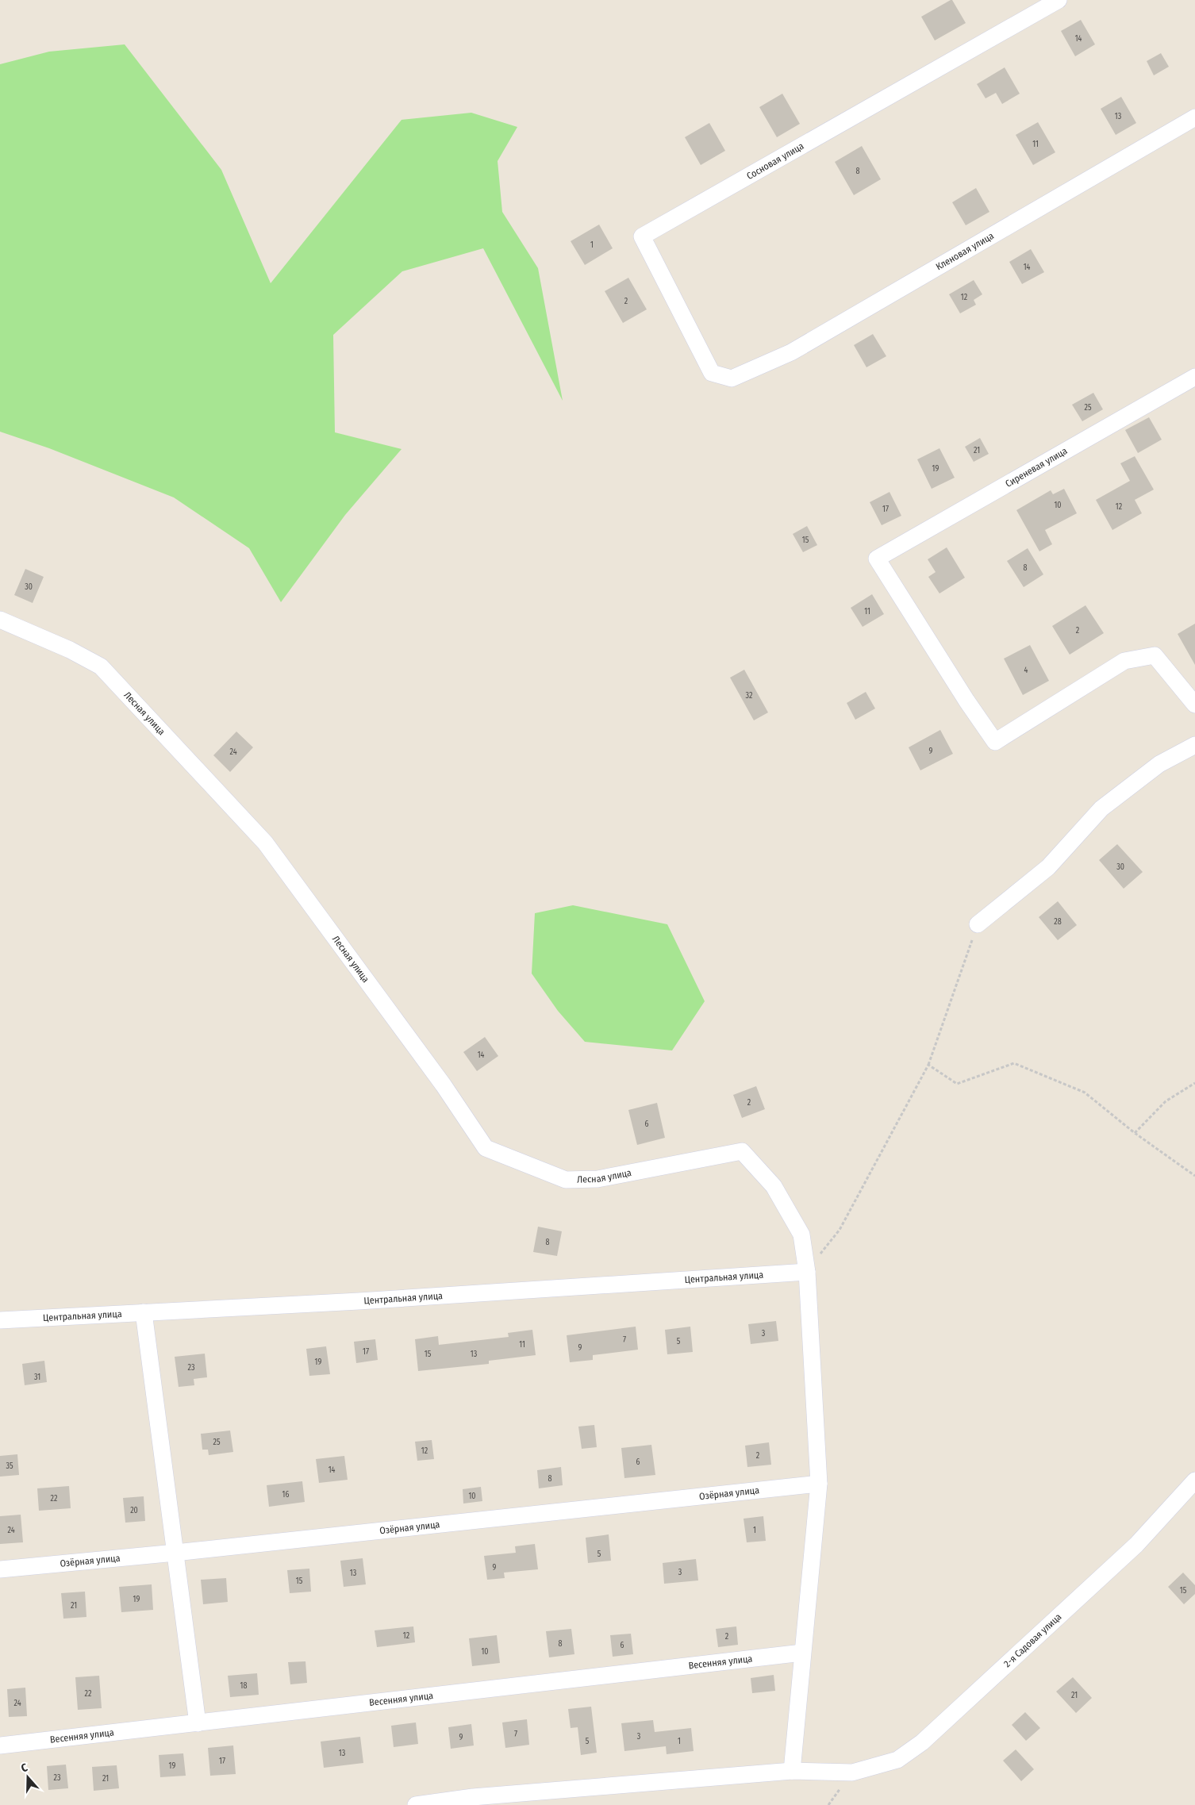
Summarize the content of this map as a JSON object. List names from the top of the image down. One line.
{"streets":{"street":["Сосновая улица","Кленовая улица","Сиреневая улица","Лесная улица","Центральная улица","Озёрная улица","2-я Садовая улица","Весенняя улица"]},"crossings":[["Сосновая улица","Кленовая улица"],["Лесная улица","Центральная улица"]],"house_numbers":["14","13","11","8","1","14","12","2","25","21","19","10","12","17","15","8","30","11","2","4","32","9","24","30","28","14","2","6","8","3","7","5","11","9","17","15","13","19","23","31","25","12","2","6","35","14","8","16","10","22","20","24","1","5","9","3","13","15","15","19","21","12","2","8","6","10","18","22","21","24","7","3","9","5","1","13","17","19","23","21"],"north":"top"}
